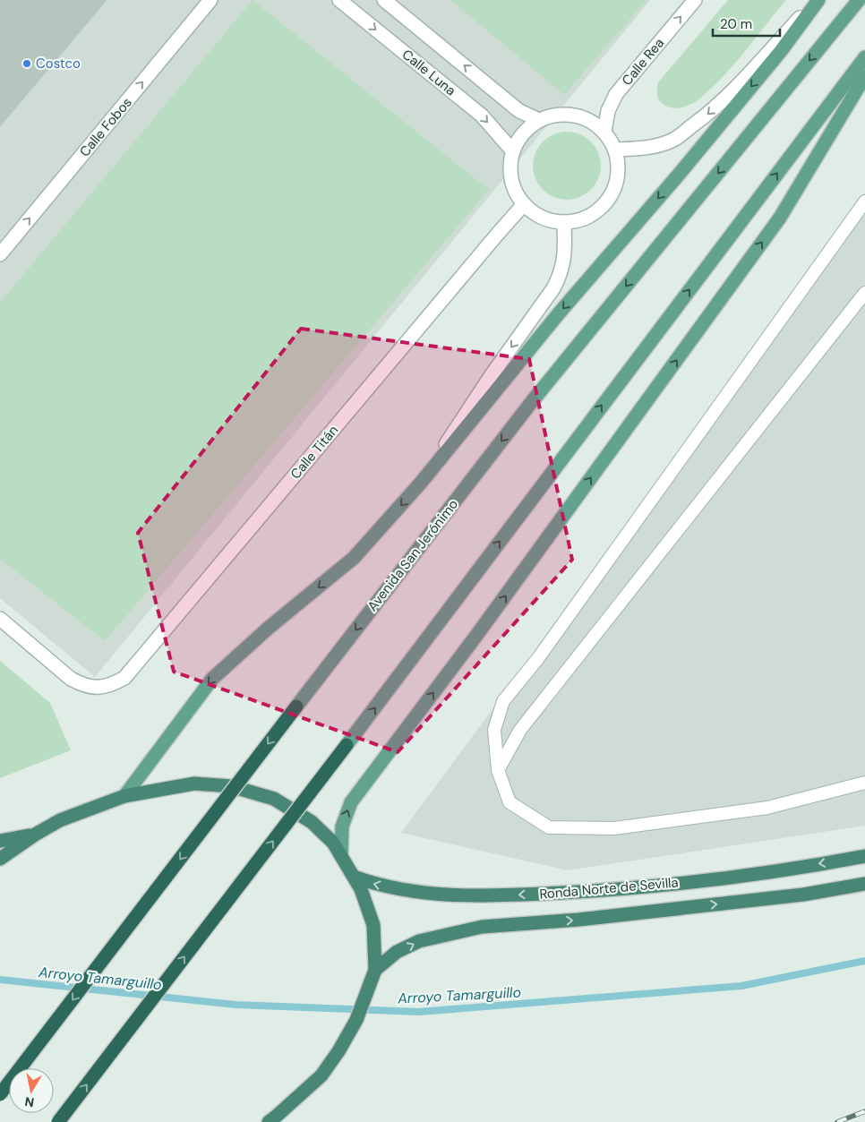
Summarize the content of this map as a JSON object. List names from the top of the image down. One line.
{"streets":{"highway":["Ronda Norte de Sevilla"],"main road":["Avenida San Jerónimo"],"street":["Calle Rea","Calle Luna","Calle Fobos","Calle Titán"]},"crossings":[["Calle Rea","Calle Luna"],["Calle Rea","Calle Titán"],["Calle Luna","Calle Titán"]],"one_way":["Calle Fobos"],"water":["Arroyo Tamarguillo"],"places":["Costco"],"scale_bar":"20 m","north":"bottom"}
